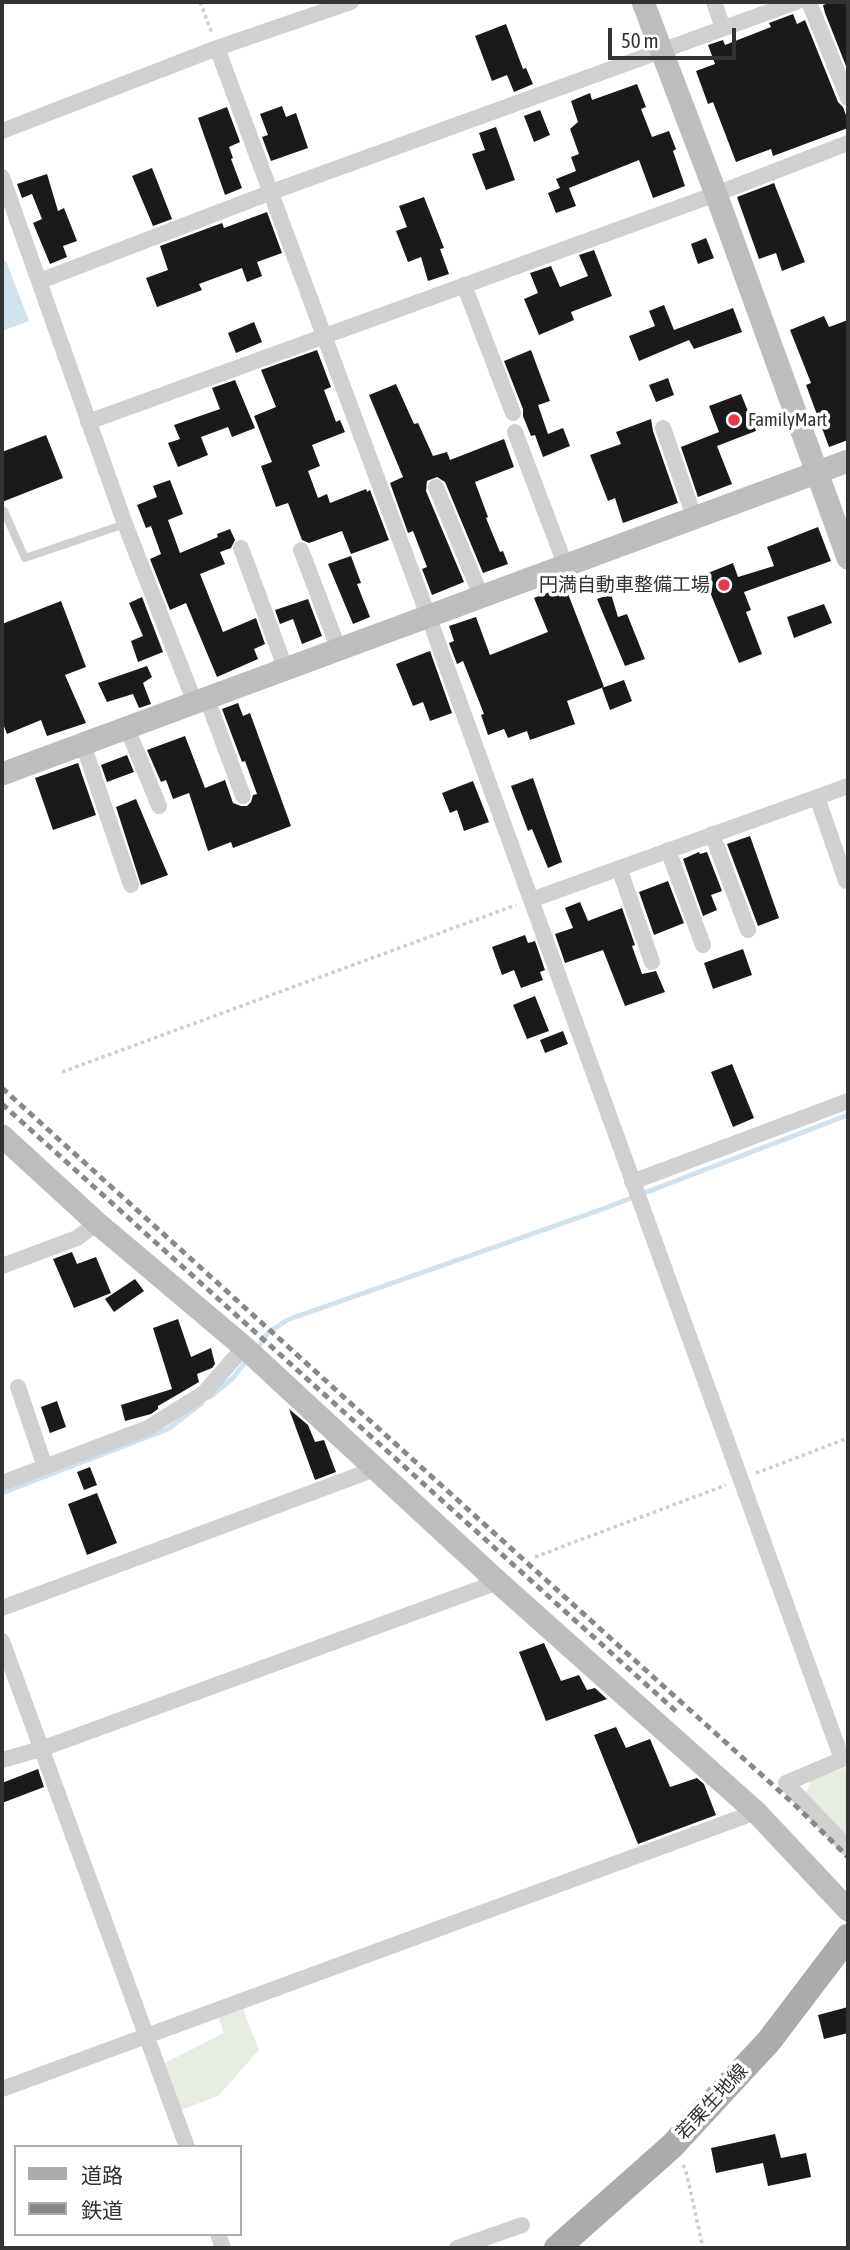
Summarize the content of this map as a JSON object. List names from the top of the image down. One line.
{"streets":{"main road":["若栗生地線"]},"places":["FamilyMart","円満自動車整備工場"],"legend":["道路","鉄道"],"scale_bar":"50 m"}
